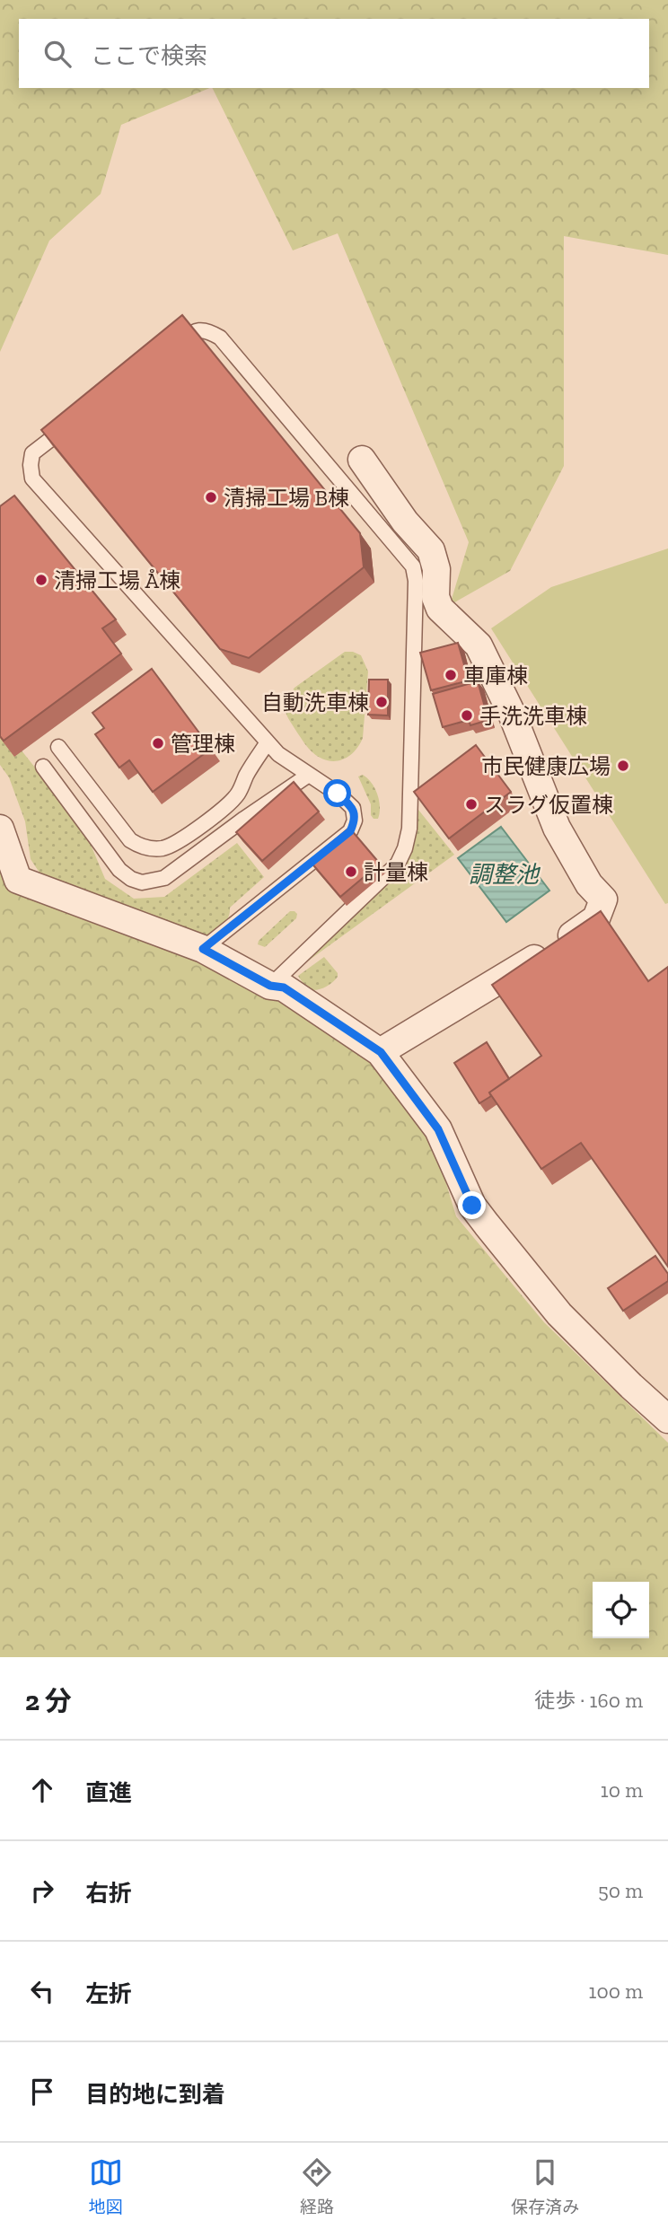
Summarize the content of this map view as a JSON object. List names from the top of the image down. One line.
{"water":["調整池"],"places":["清掃工場 B棟","清掃工場 Å棟","車庫棟","自動洗車棟","手洗洗車棟","管理棟","市民健康広場","スラグ仮置棟","計量棟"],"page":{"search":"ここで検索","heading":["2 分","徒歩 · 160 m"],"list":[["直進","10 m"],["右折","50 m"],["左折","100 m"],"目的地に到着"],"nav":["地図","経路","保存済み"]}}
